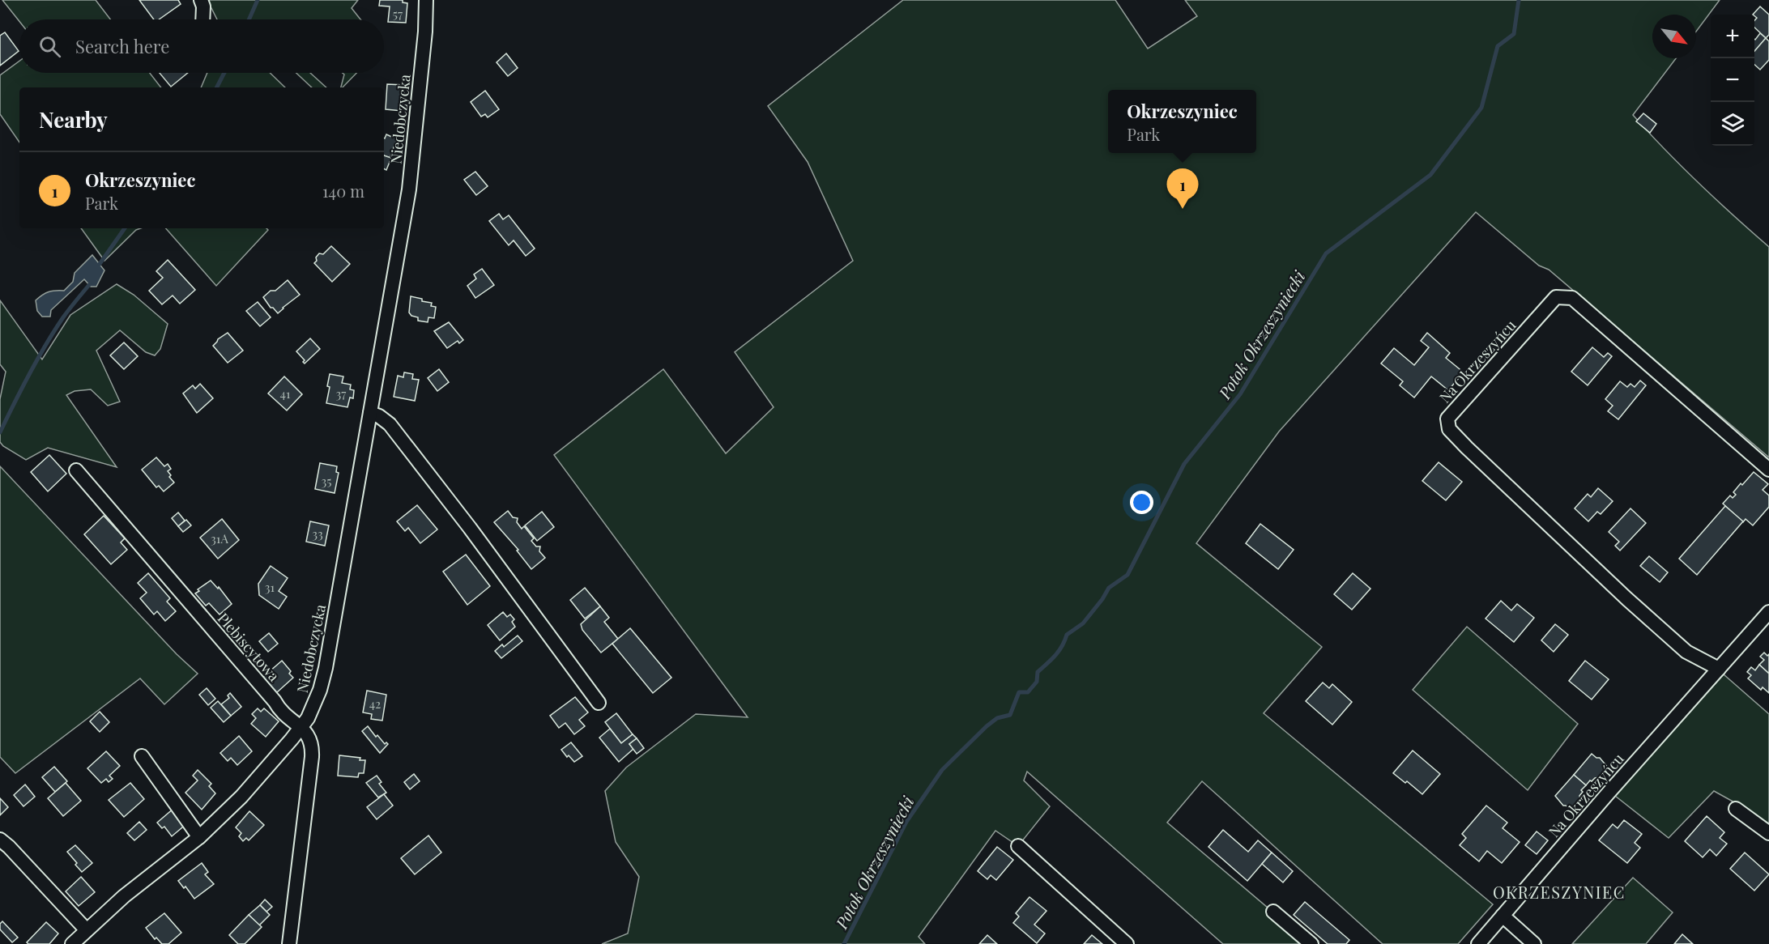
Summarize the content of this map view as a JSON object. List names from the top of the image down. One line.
{"streets":{"street":["Niedobczycka","Na Okrzeszyńcu","Plebiscytowa"]},"crossings":[["Niedobczycka","Plebiscytowa"]],"districts":["OKRZESZYNIEC"],"water":["Potok Okrzeszyniecki"],"house_numbers":["57","41","37","35","33","31A","31","42"],"north":"bottom right","page":{"map_buttons":["+","−"],"search":"Search here","heading":"Nearby","popup":["Okrzeszyniec","Park"],"list":[{"mark":"1","name":"Okrzeszyniec","note":"Park","value":"140 m"}],"pins":"1"}}
